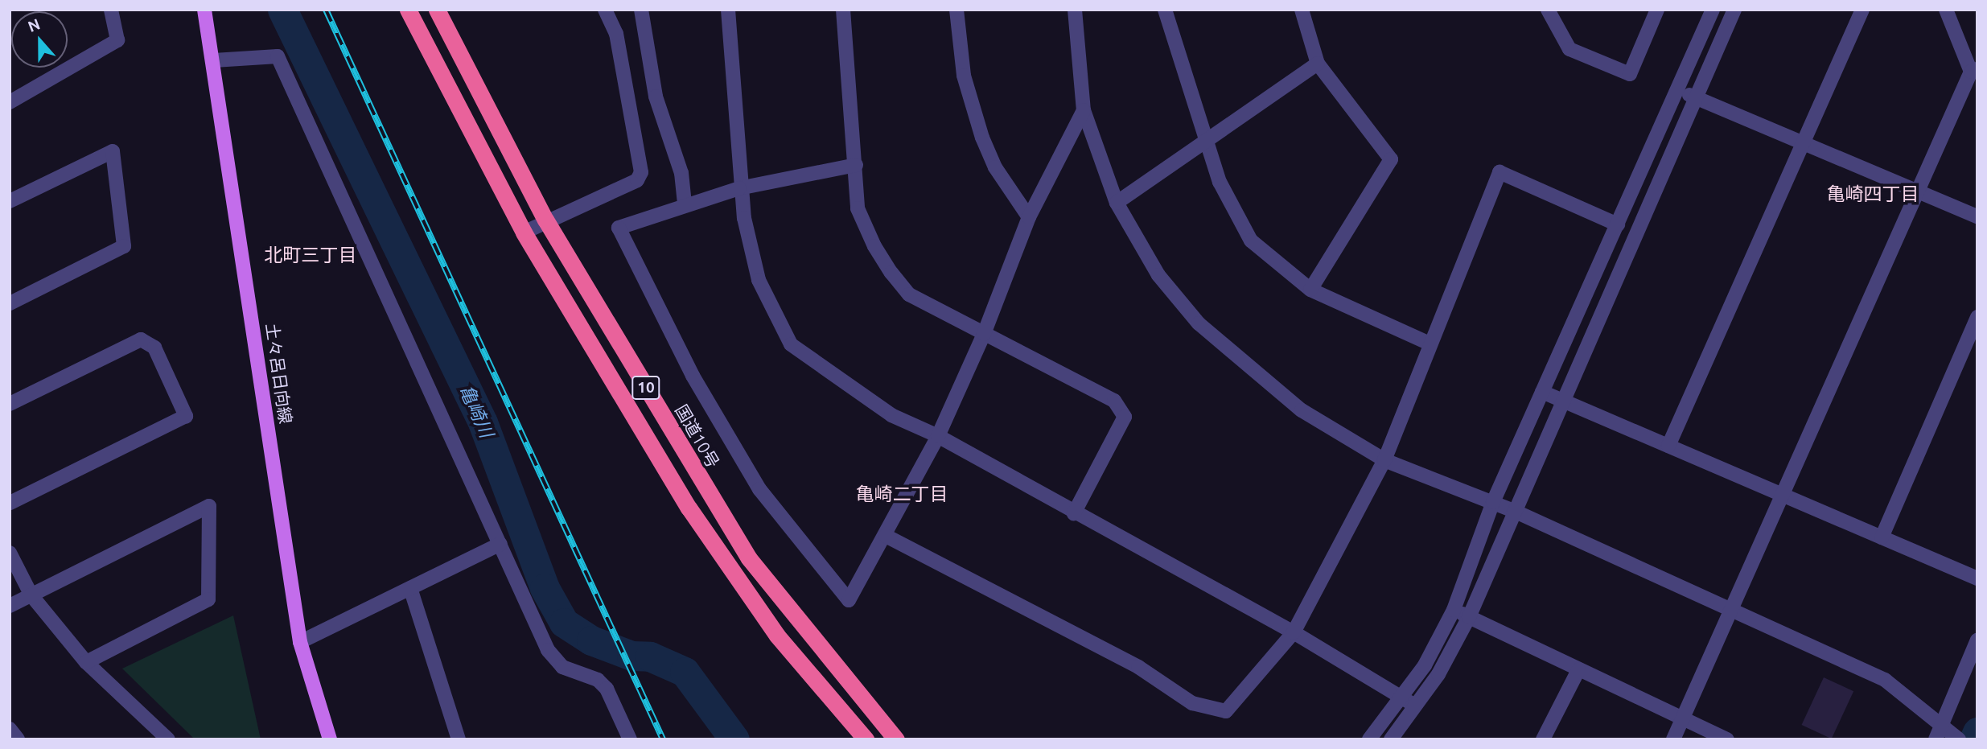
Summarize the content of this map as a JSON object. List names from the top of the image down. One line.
{"streets":{"highway":["10","国道10号"],"main road":["土々呂日向線"]},"districts":["亀崎四丁目","北町三丁目","亀崎二丁目"],"water":["亀崎川"],"north":"top"}
